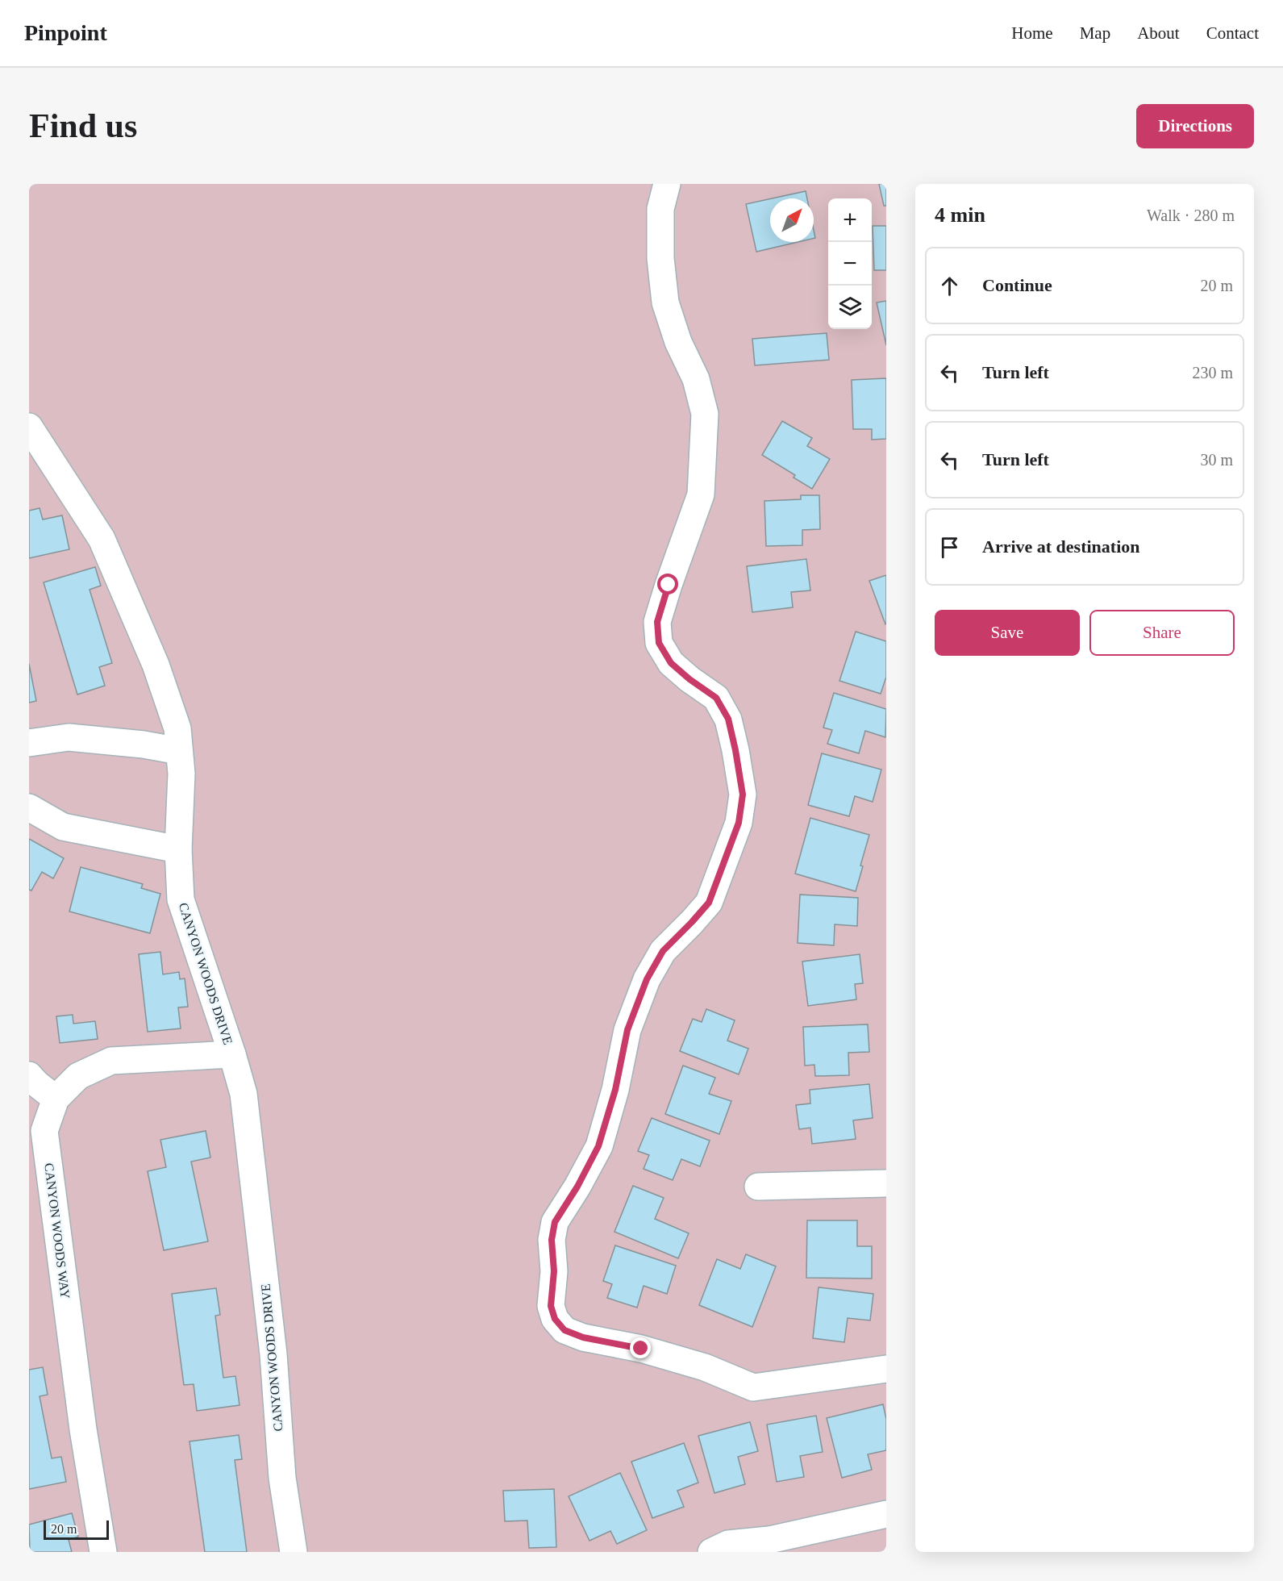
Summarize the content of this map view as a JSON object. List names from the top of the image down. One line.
{"streets":{"street":["CANYON WOODS DRIVE","CANYON WOODS WAY"]},"crossings":[["CANYON WOODS DRIVE","CANYON WOODS WAY"]],"scale_bar":"20 m","north":"top right","page":{"header":"Pinpoint","nav":["Home","Map","About","Contact"],"buttons":["Directions",["Save","Share"]],"title":"Find us","heading":["4 min","Walk · 280 m"],"map_buttons":["+","−"],"list":[["Continue","20 m"],["Turn left","230 m"],["Turn left","30 m"],"Arrive at destination"],"scale":"20 m"}}
